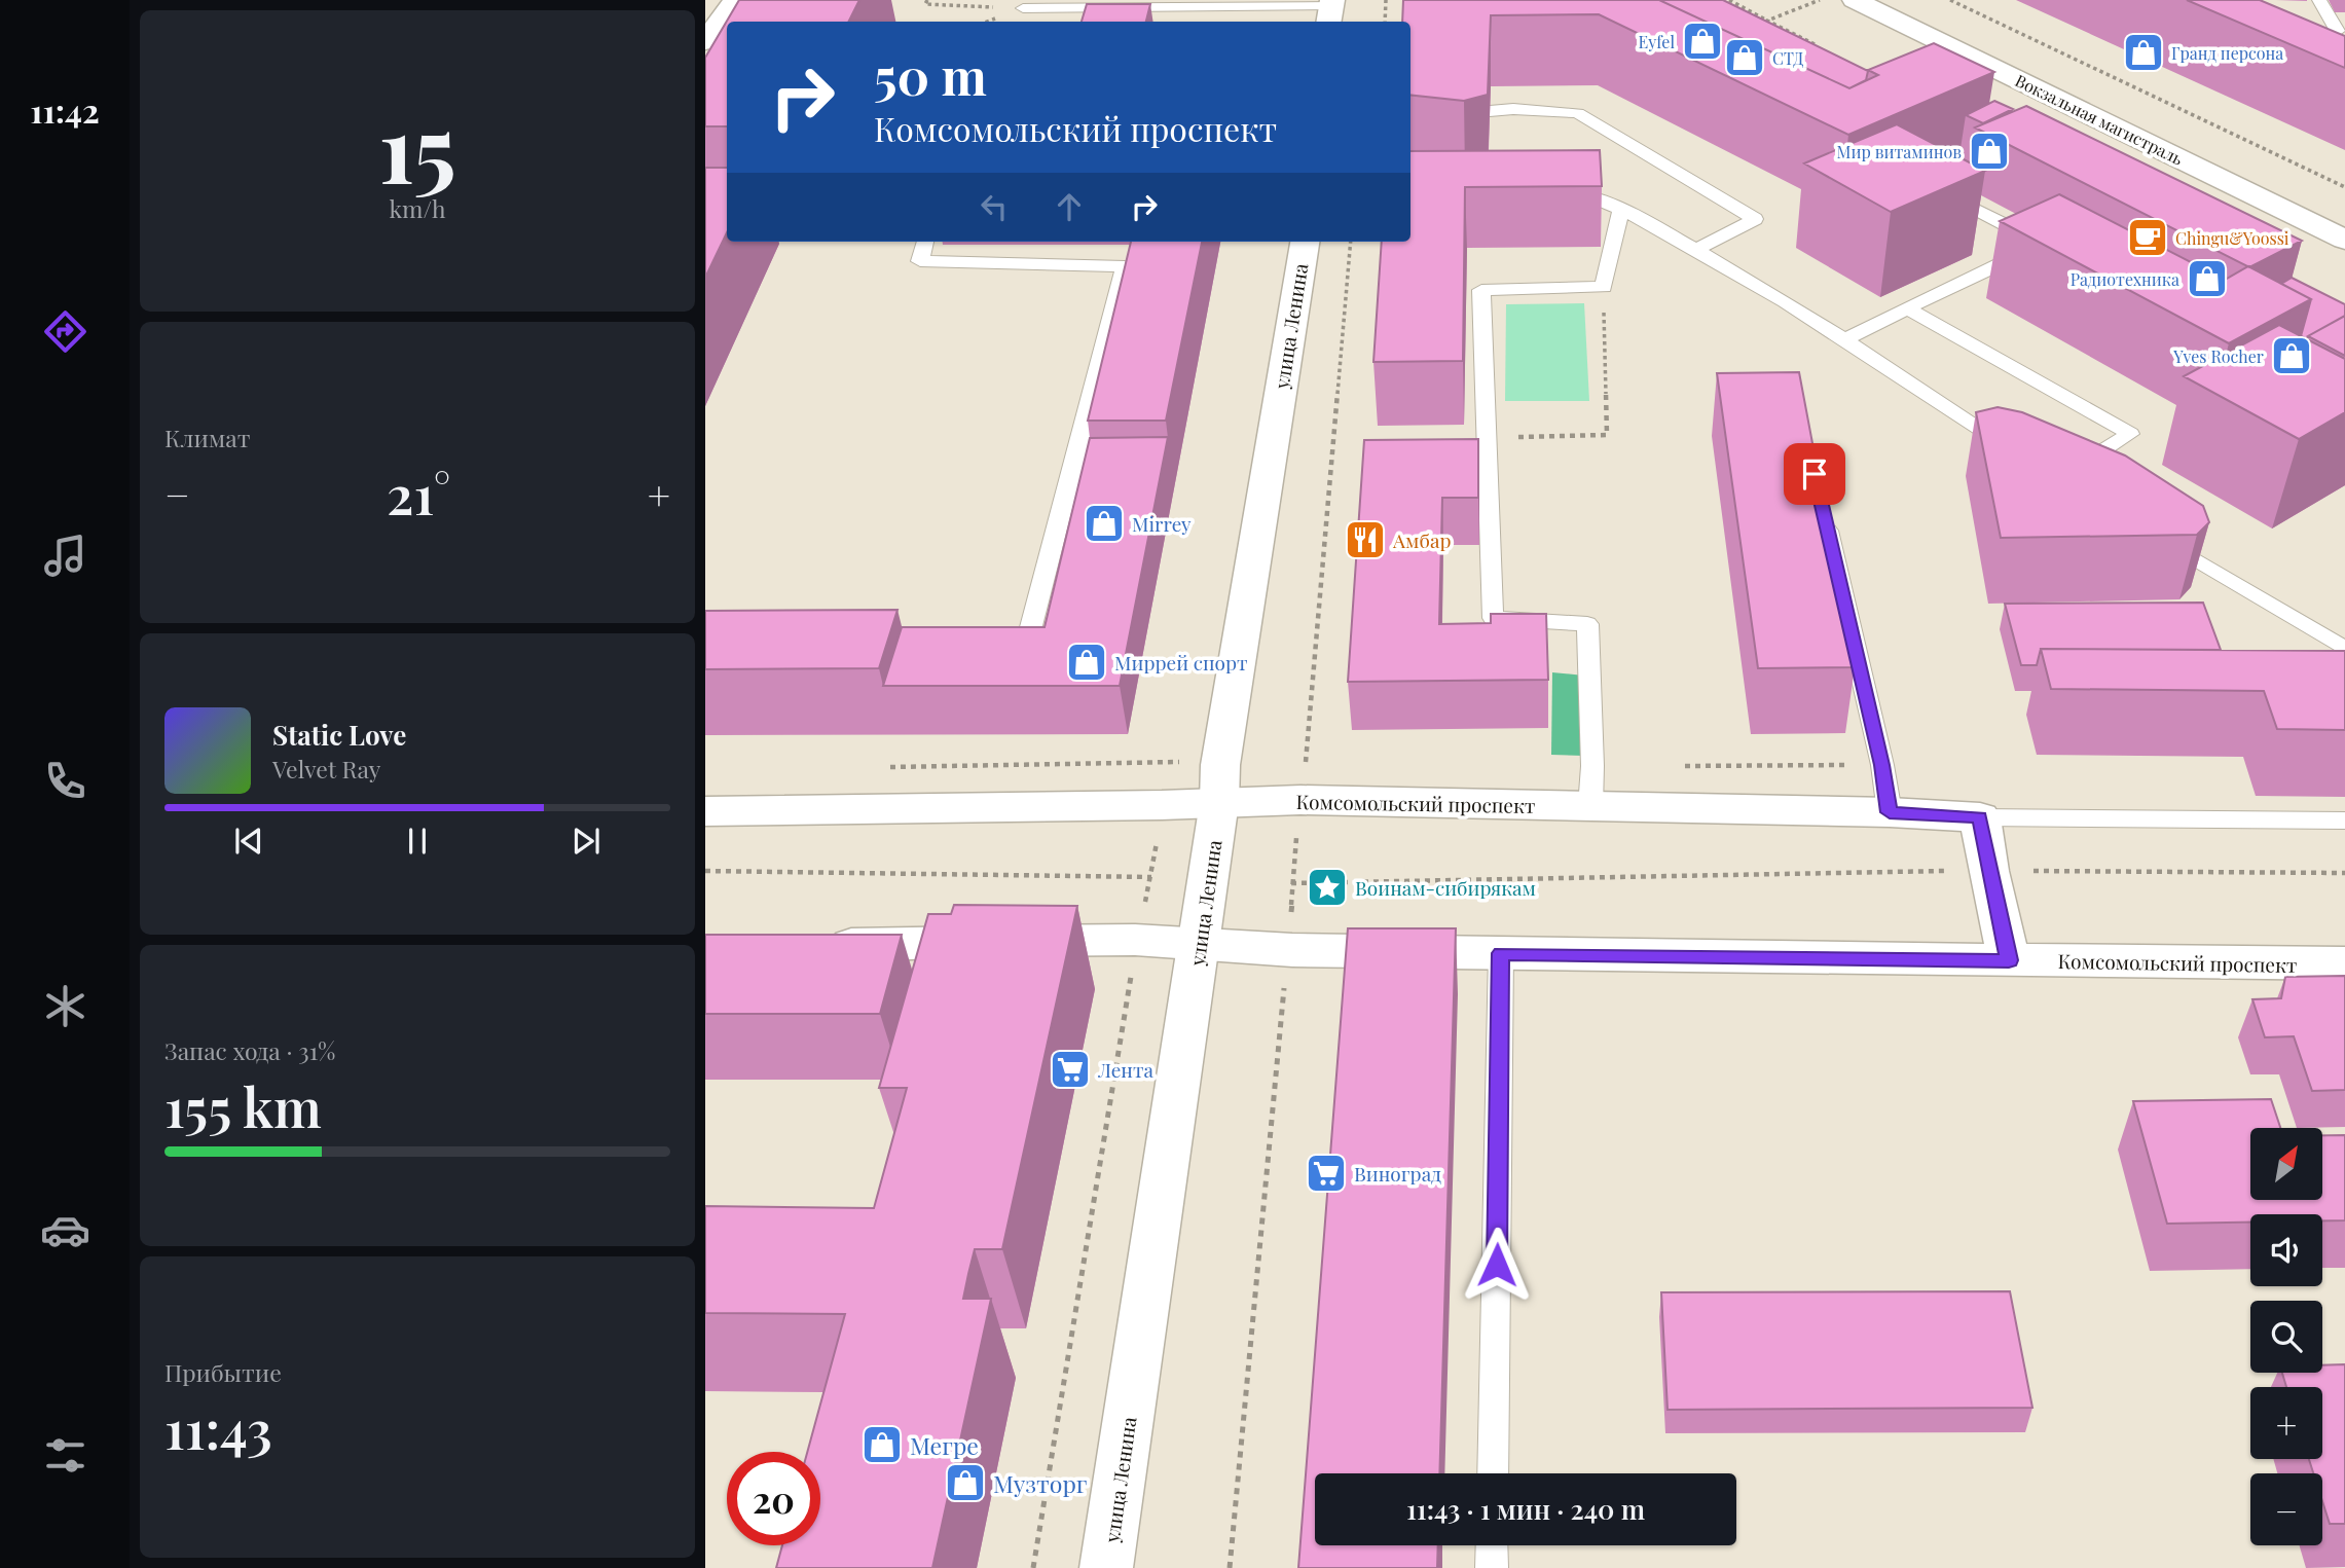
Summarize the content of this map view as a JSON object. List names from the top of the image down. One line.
{"streets":{"street":["Вокзальная магистраль","улица Ленина","Комсомольский проспект"]},"crossings":[["улица Ленина","Комсомольский проспект"]],"places":{"shop":["Eyfel","Гранд персона","СТД","Мир витаминов","Радиотехника","Yves Rocher","Mirrey","Миррей спорт","Мегре","Музторг"],"cafe":["Chingu&Yoossi"],"restaurant":["Амбар"],"place":["Воинам-сибирякам"],"supermarket":["Лента","Виноград"]},"north":"top right","page":{"tabs":"11:42","tile":[["15","km/h"],"Климат",["Запас хода · 31%","155 km"],["Прибытие","11:43"]],"turn":["50 m","Комсомольский проспект"],"heat":["−","21°","+"],"song":["Static Love","Velvet Ray"],"map_buttons":["+","−"],"limit":"20","trip":"11:43 · 1 мин · 240 m"}}
